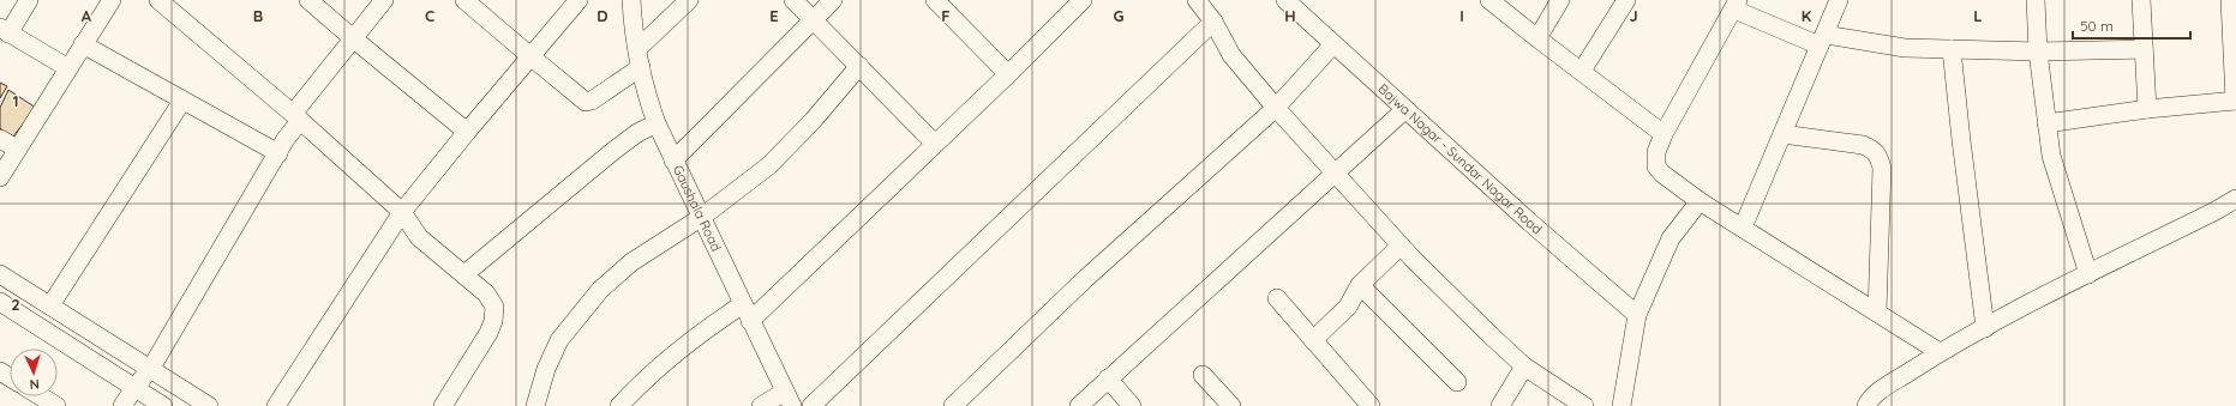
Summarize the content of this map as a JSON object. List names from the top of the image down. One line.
{"streets":{"street":["Bajwa Nagar - Sundar Nagar Road","Gaushala Road"]},"scale_bar":"50 m","north":"bottom","grid":{"columns":["A","B","C","D","E","F","G","H","I","J","K","L"],"rows":["1","2"]}}
